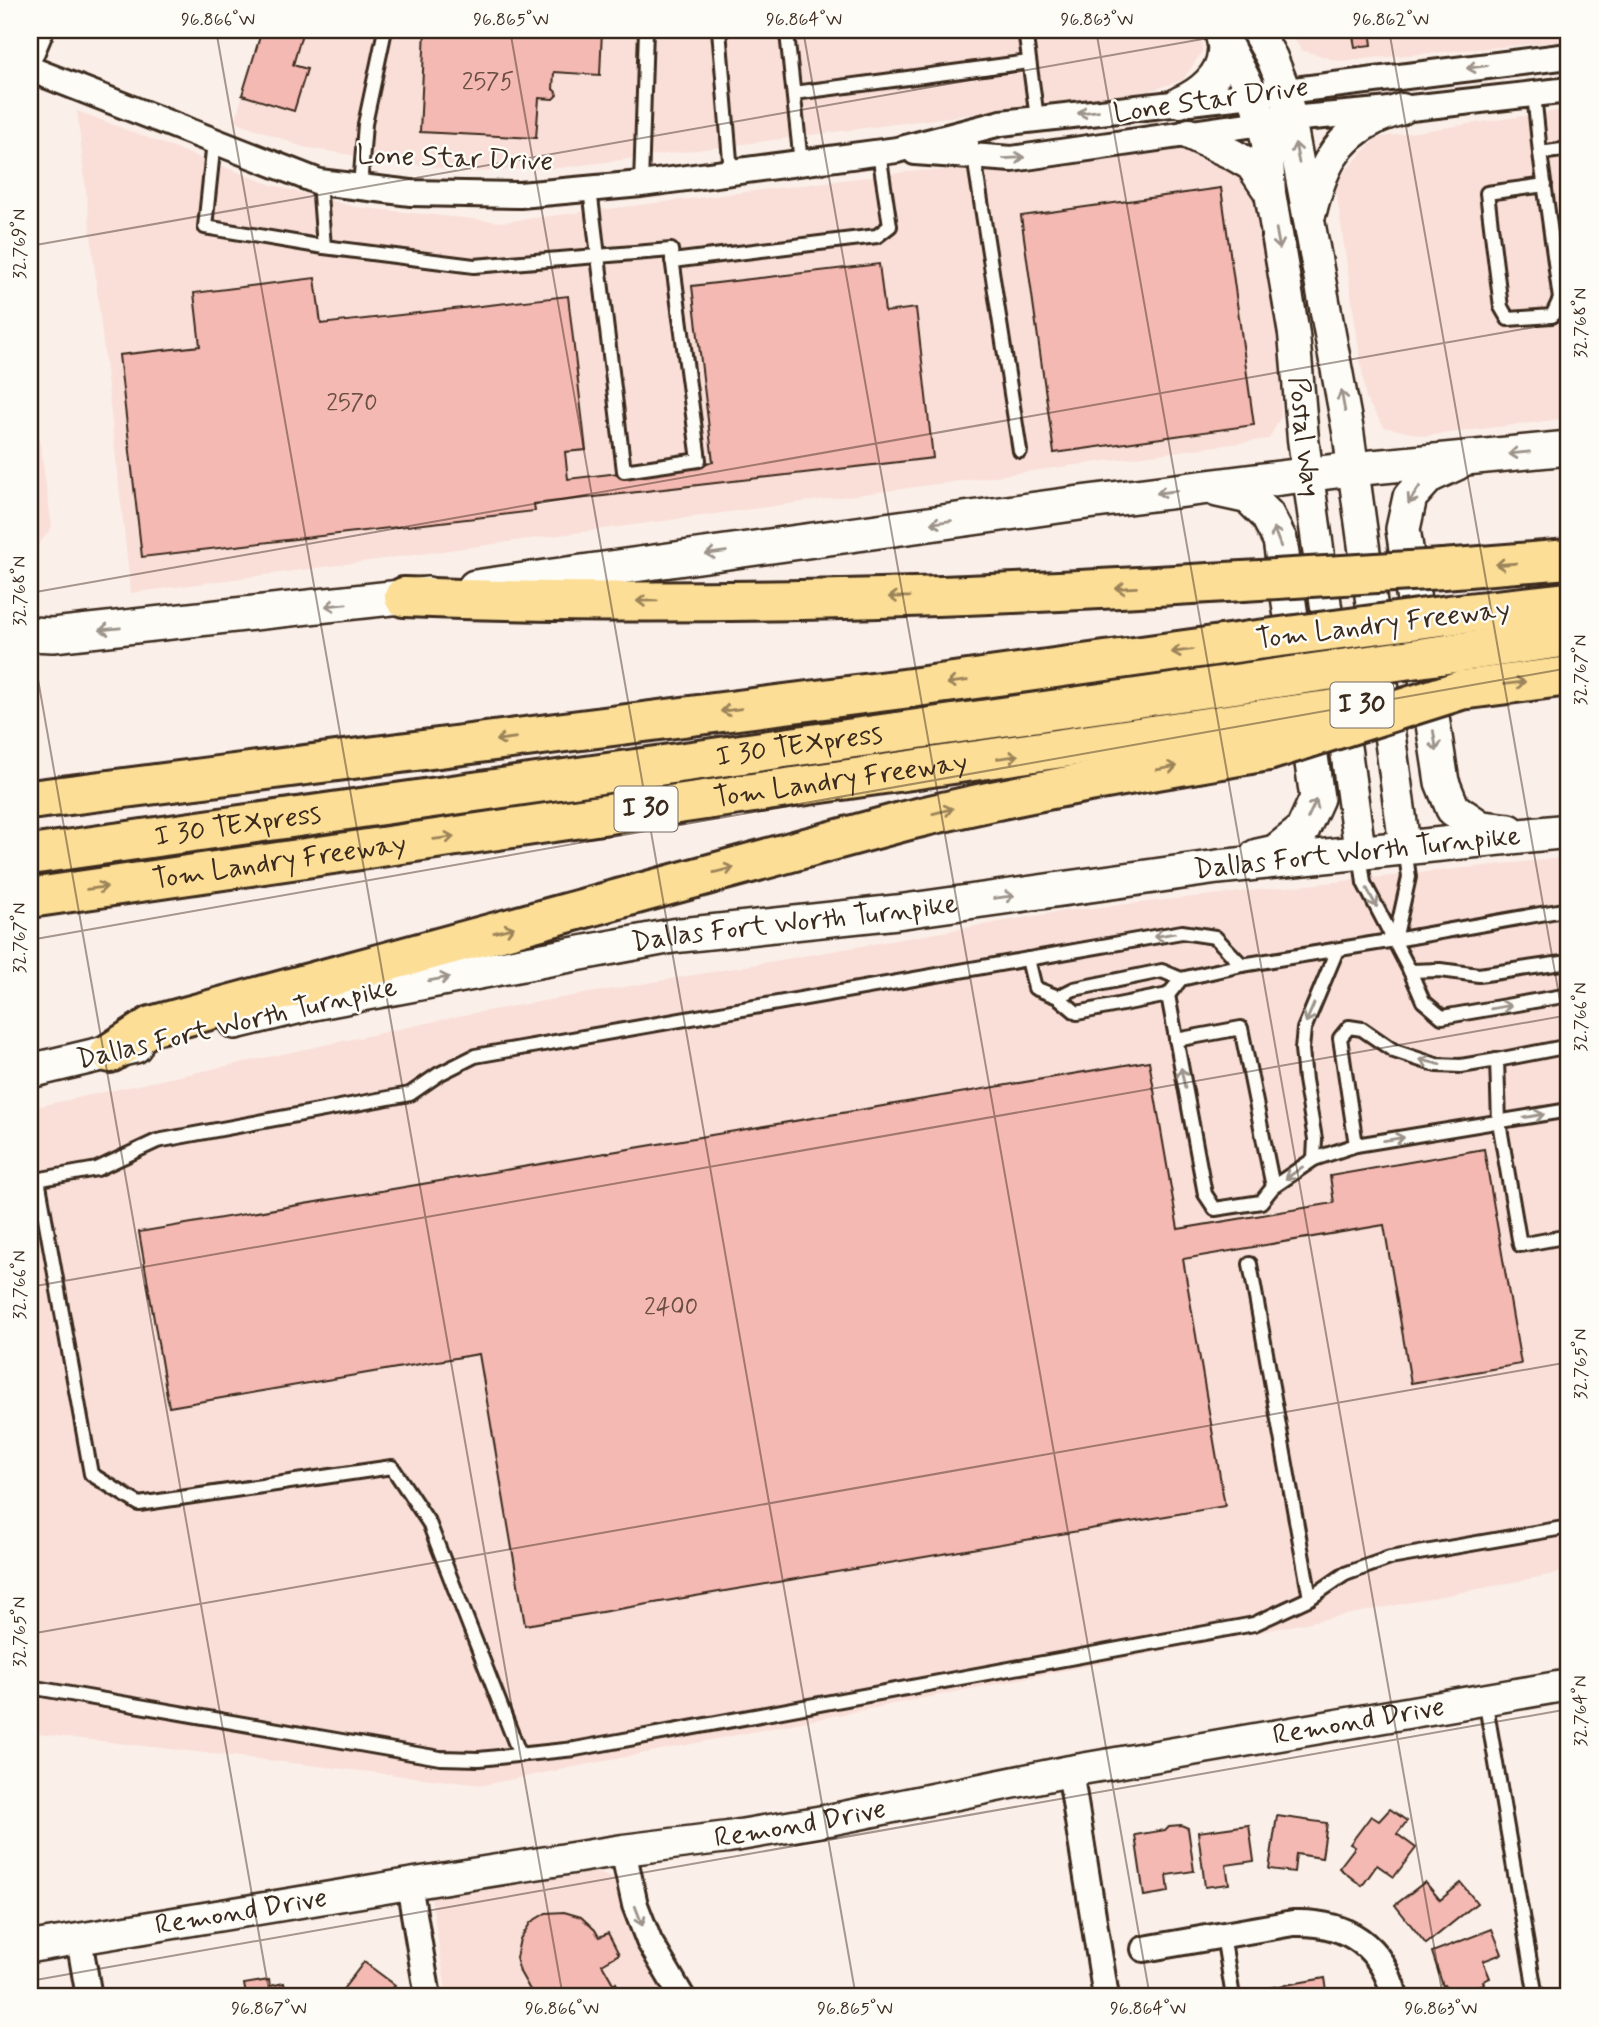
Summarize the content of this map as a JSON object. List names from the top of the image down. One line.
{"streets":{"highway":["Tom Landry Freeway","I 30","I 30 TEXpress"],"main road":["Dallas Fort Worth Turnpike"],"street":["Lone Star Drive","Postal Way","Remond Drive"]},"crossings":[["Lone Star Drive","Postal Way"],["Postal Way","Dallas Fort Worth Turnpike"]],"one_way":["Dallas Fort Worth Turnpike"],"house_numbers":["2575","2570","2400"],"coordinates":["96.866°W","96.865°W","96.864°W","96.863°W","96.862°W","32.769°N","32.768°N","32.767°N","32.766°N","32.765°N","32.764°N","96.867°W"]}
